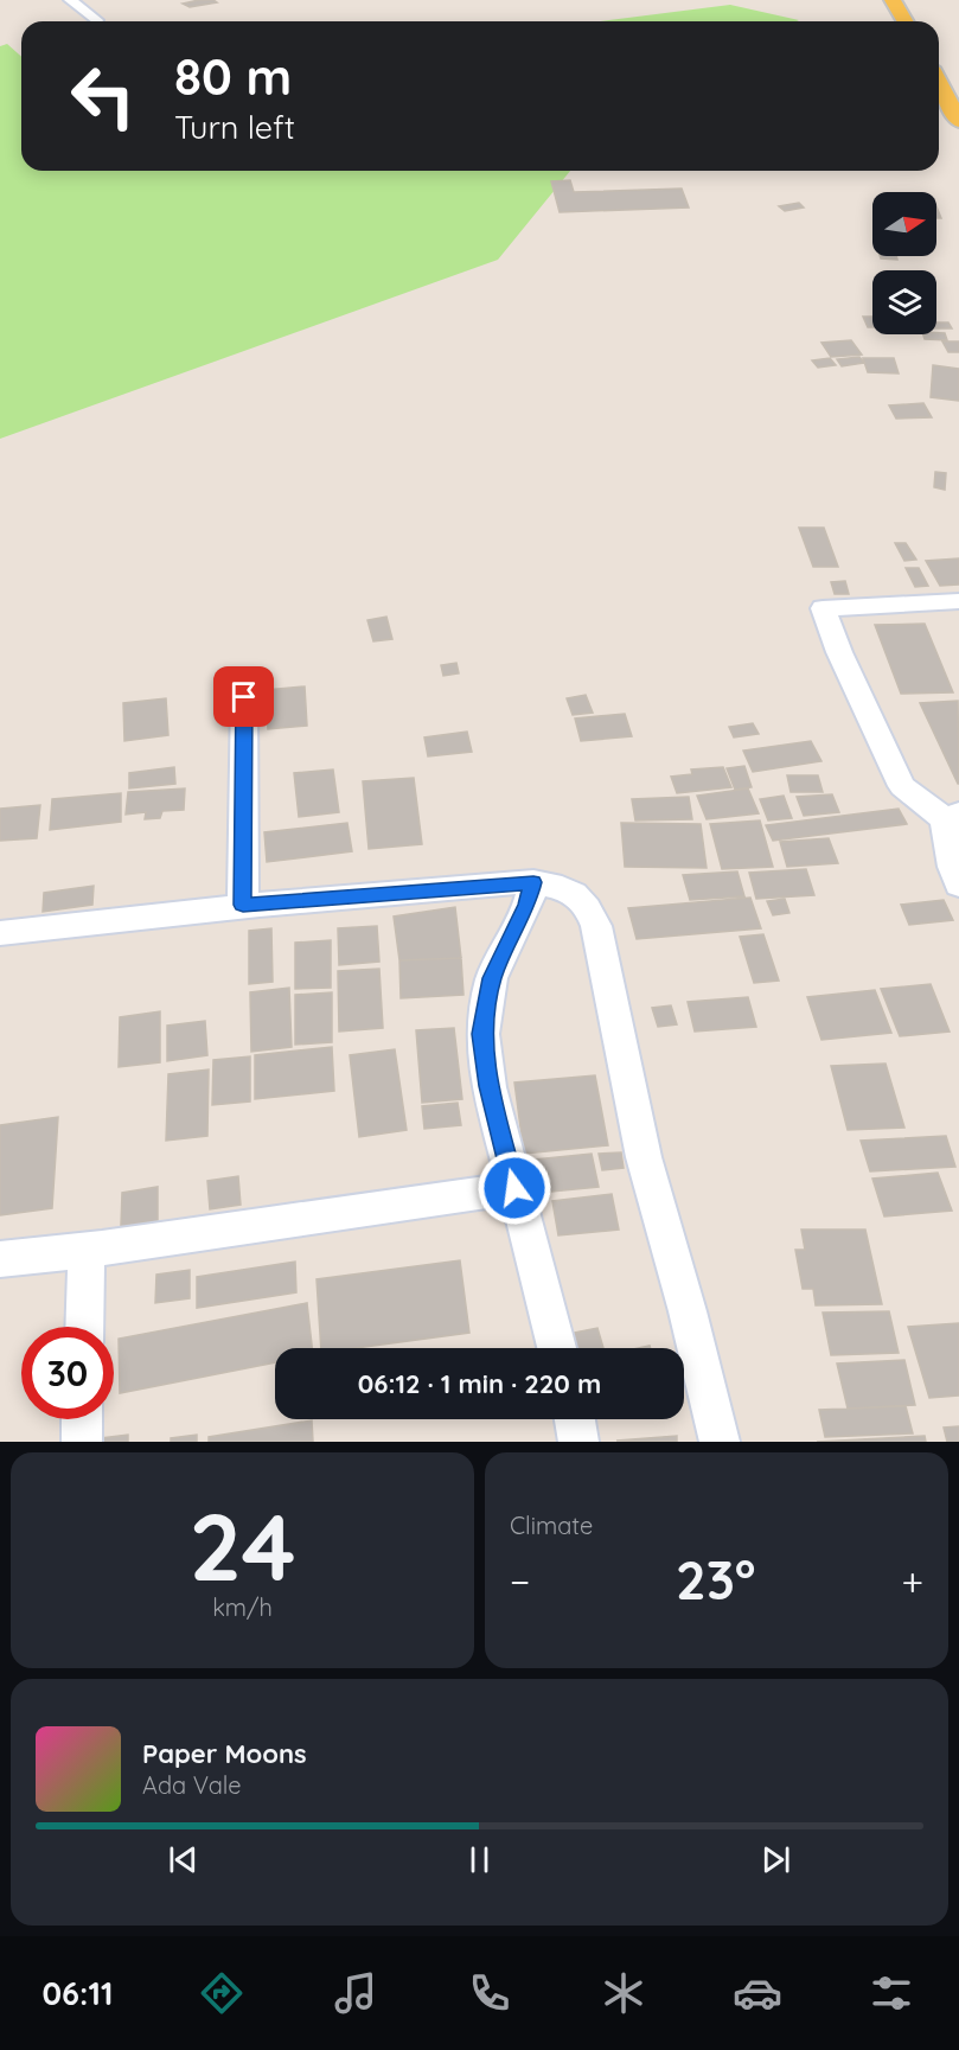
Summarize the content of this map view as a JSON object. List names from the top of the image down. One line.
{"north":"right","page":{"turn":["80 m","Turn left"],"limit":"30","trip":"06:12 · 1 min · 220 m","tile":[["24","km/h"],"Climate"],"heat":["−","23°","+"],"song":["Paper Moons","Ada Vale"],"tabs":"06:11"}}
